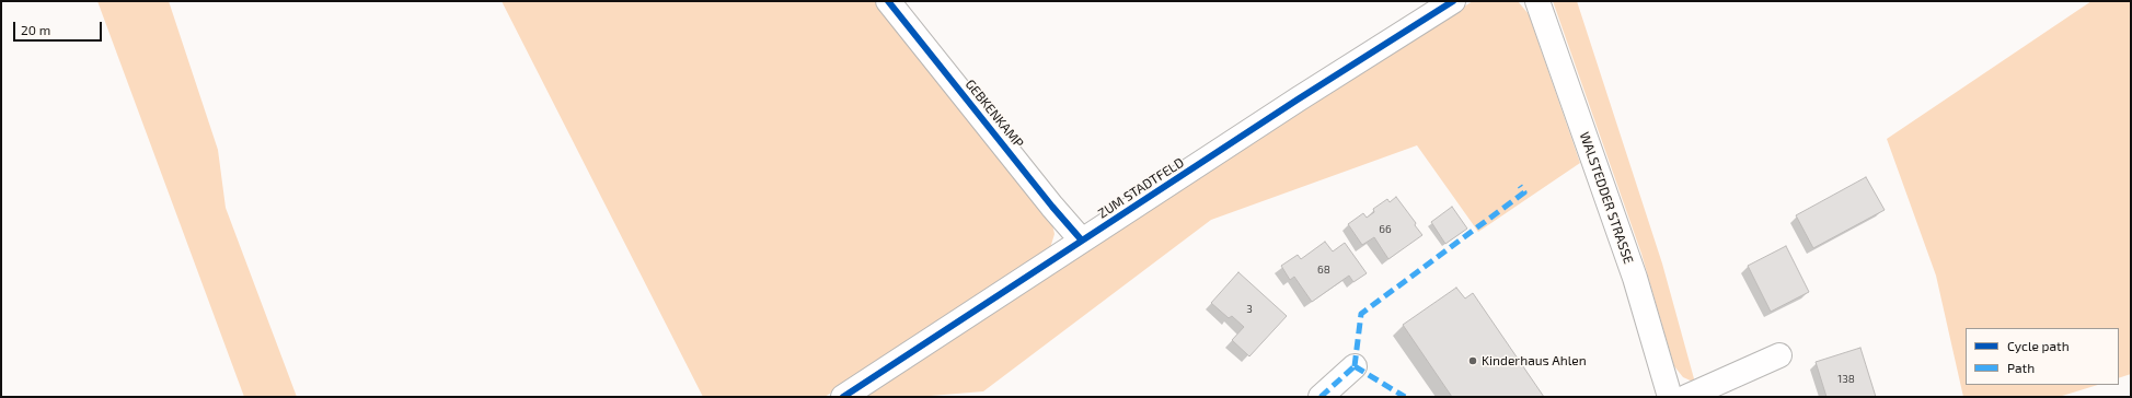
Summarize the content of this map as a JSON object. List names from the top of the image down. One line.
{"streets":{"street":["GEBKENKAMP","ZUM STADTFELD","WALSTEDDER STRASSE"]},"crossings":[["GEBKENKAMP","ZUM STADTFELD"]],"places":["Kinderhaus Ahlen"],"house_numbers":["66","68","3","138"],"legend":["Cycle path","Path"],"scale_bar":"20 m"}
